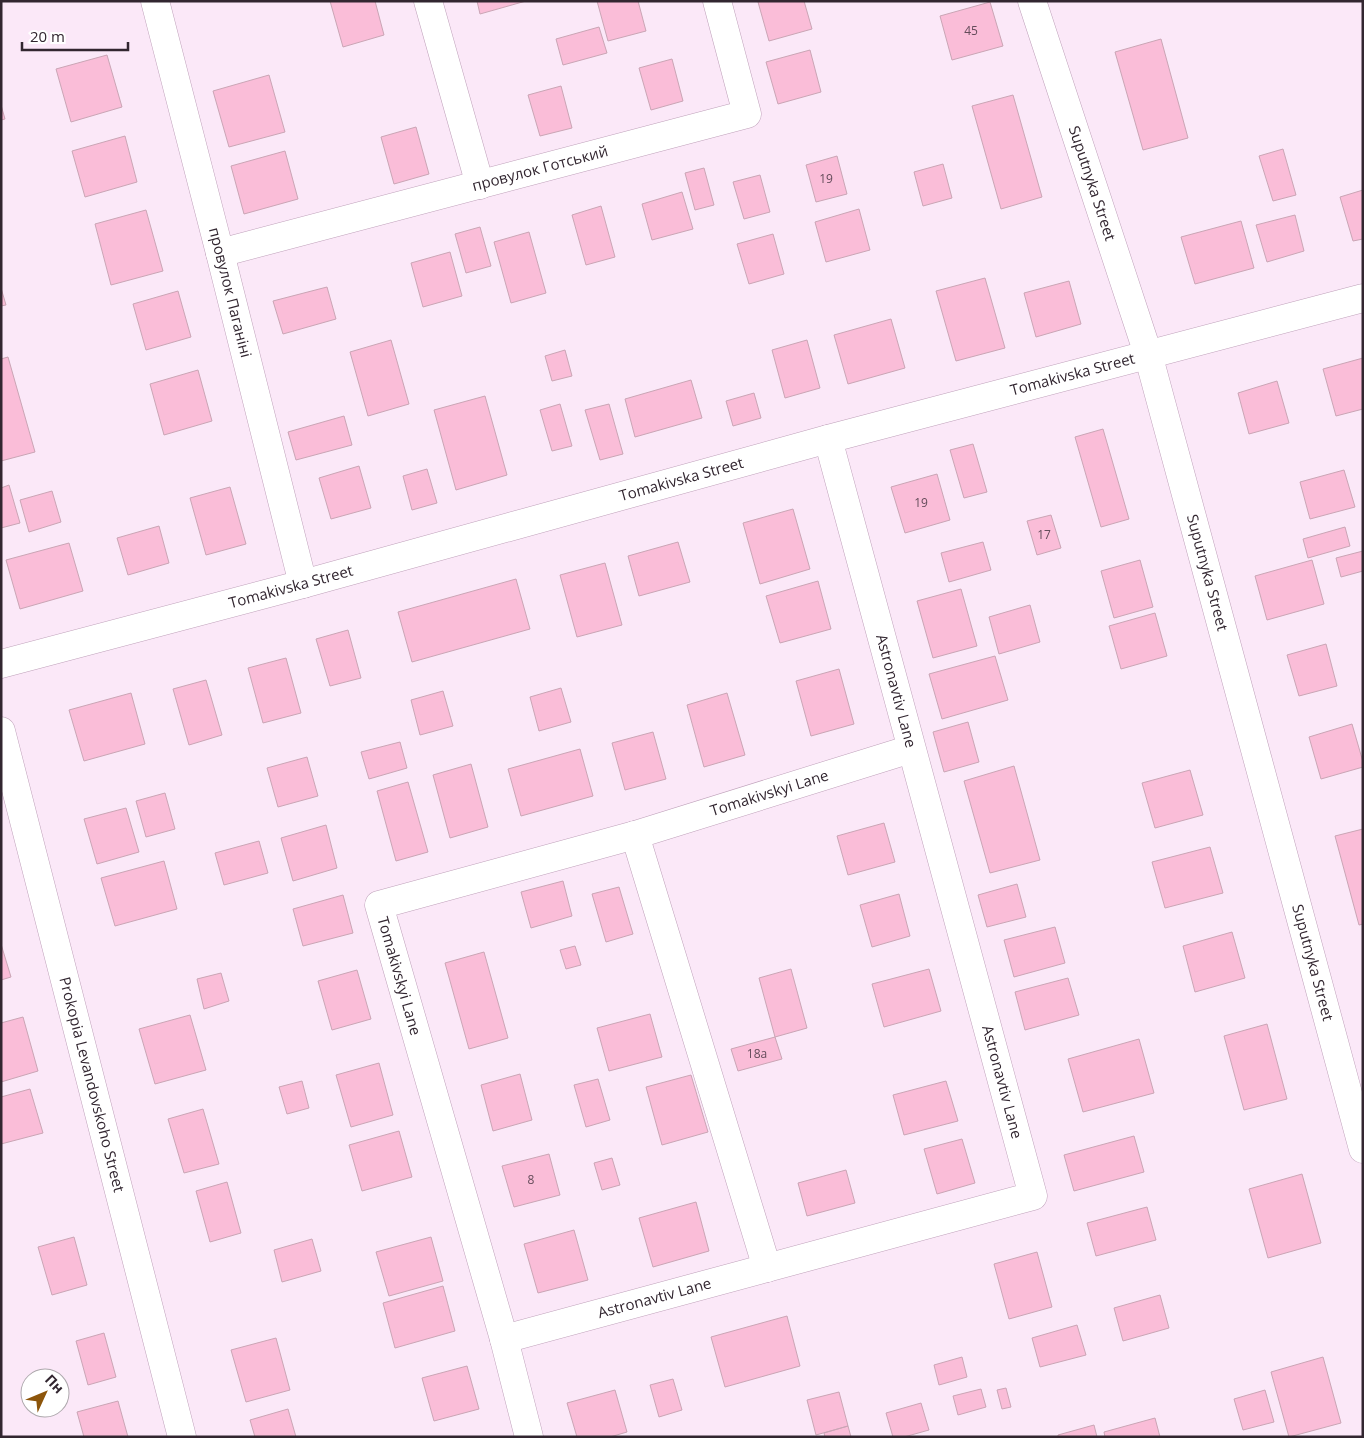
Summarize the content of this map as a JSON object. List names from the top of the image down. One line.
{"streets":{"street":["провулок Готський","Suputnyka Street","провулок Паганіні","Tomakivska Street","Astronavtiv Lane","Tomakivskyi Lane","Prokopia Levandovskoho Street"]},"crossings":[["провулок Готський","провулок Паганіні"],["Suputnyka Street","Tomakivska Street"],["провулок Паганіні","Tomakivska Street"],["Tomakivska Street","Astronavtiv Lane"],["Astronavtiv Lane","Tomakivskyi Lane"]],"house_numbers":["45","19","19","17","18а","8"],"scale_bar":"20 m","north":"top right"}
